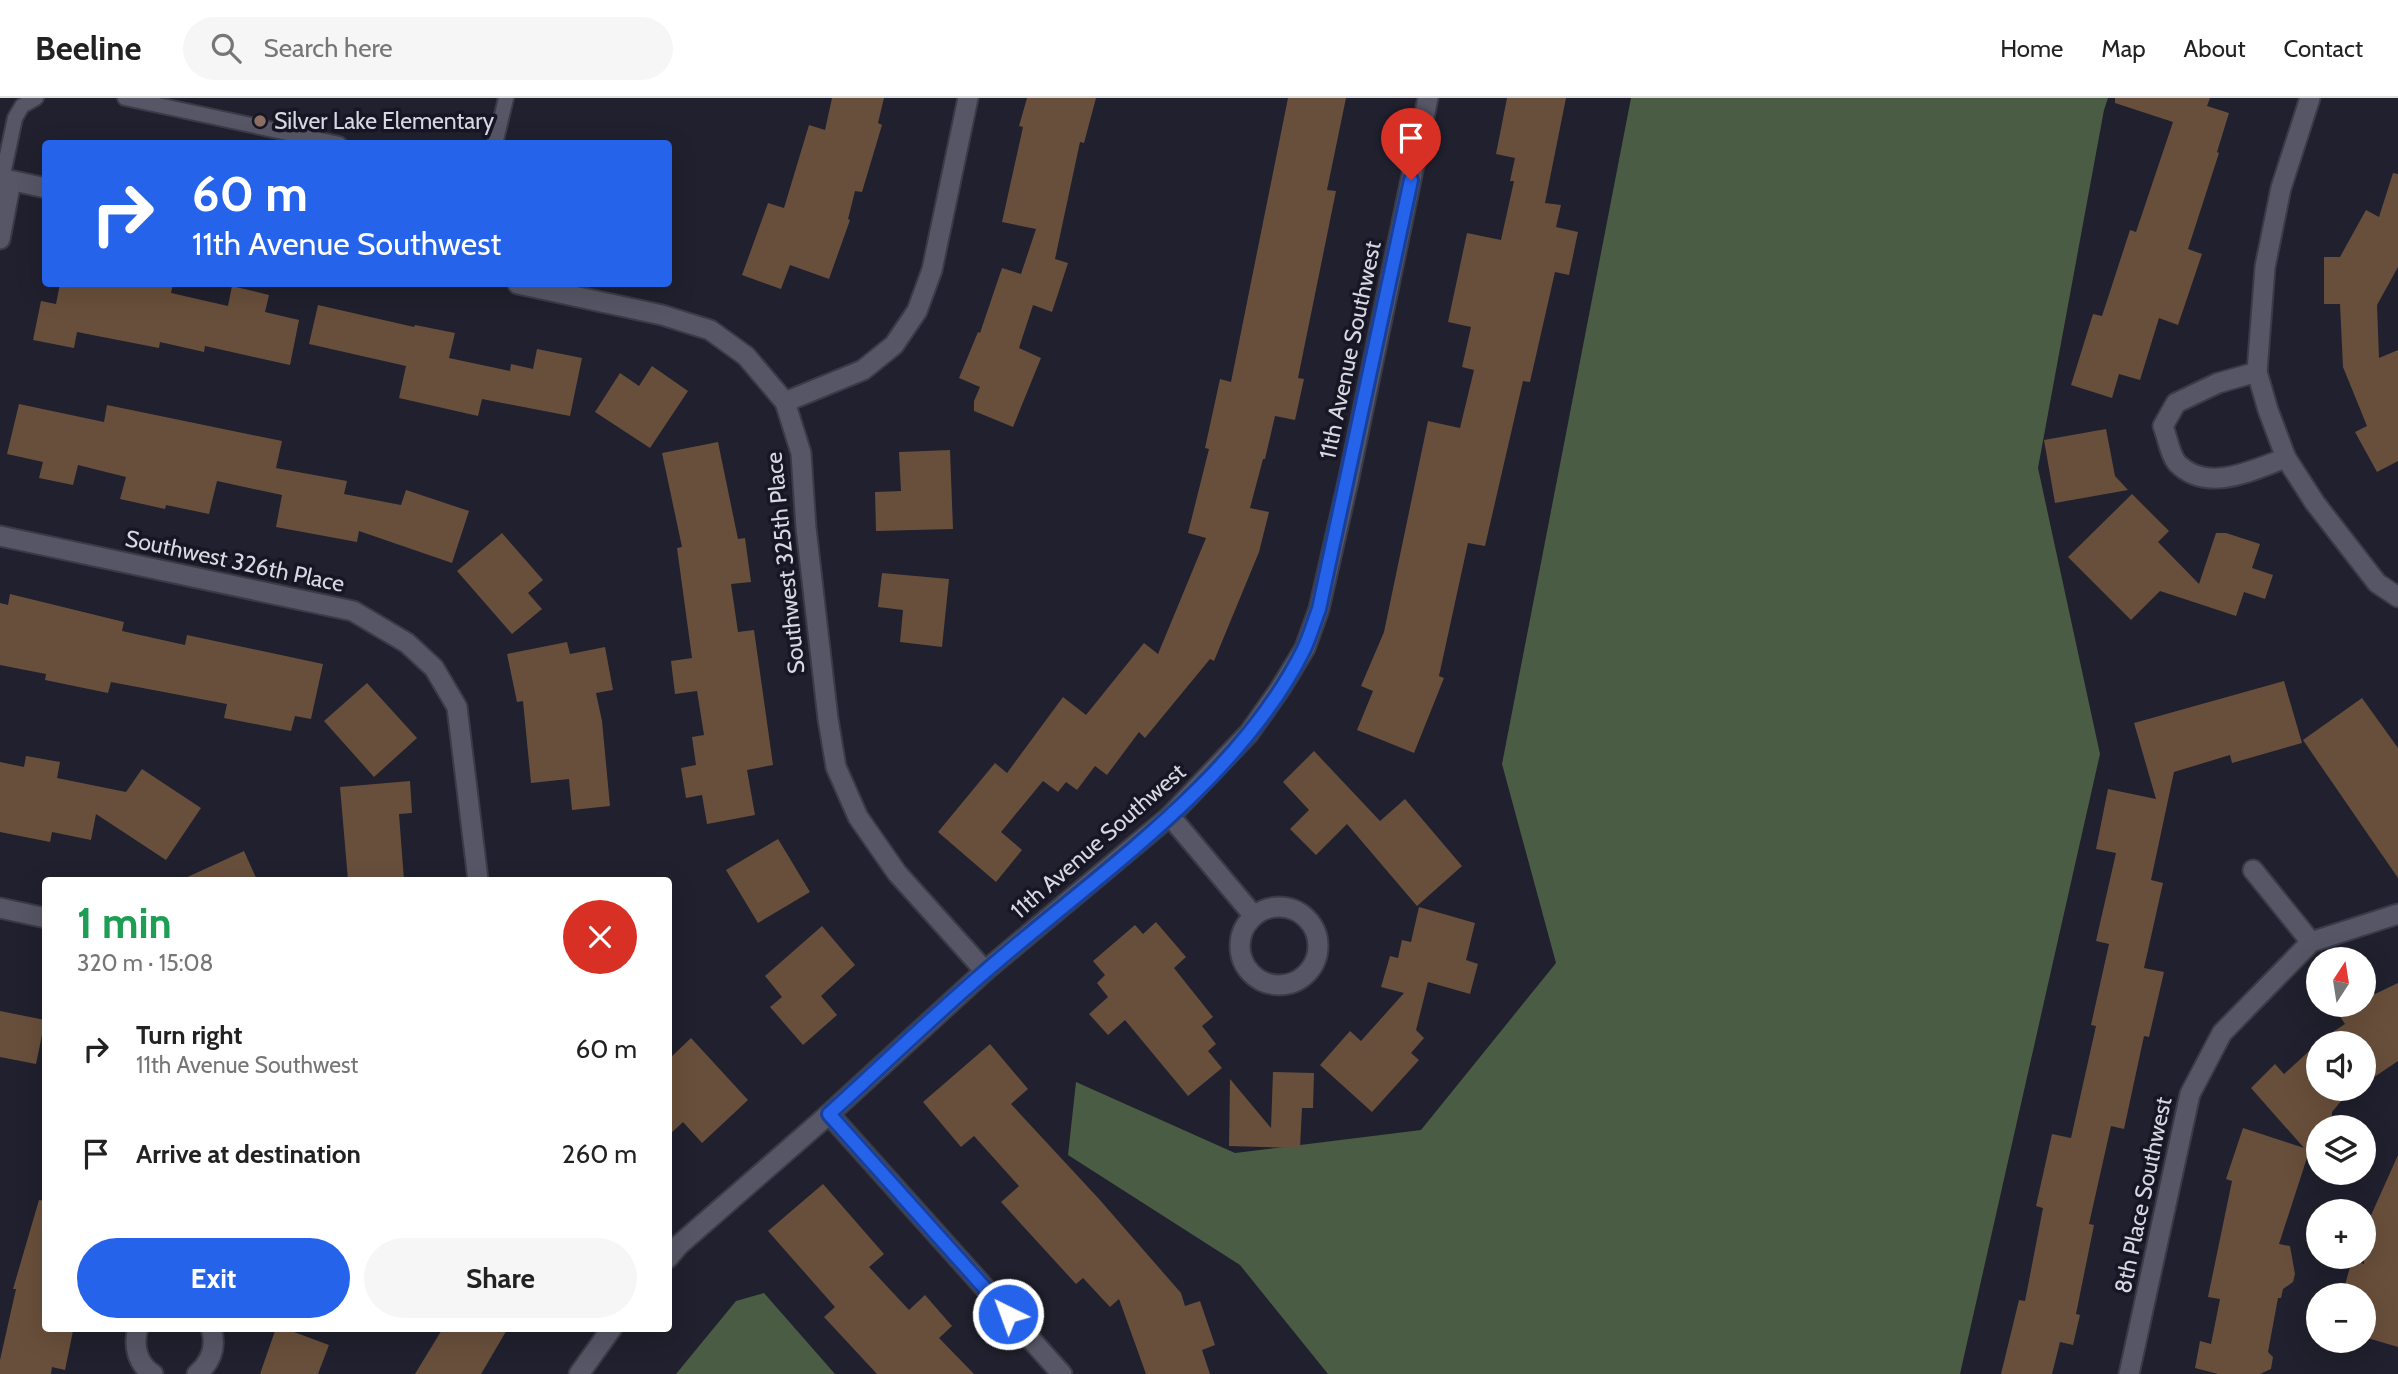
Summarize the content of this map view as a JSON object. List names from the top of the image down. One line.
{"streets":{"street":["11th Avenue Southwest","Southwest 326th Place","Southwest 325th Place","8th Place Southwest"]},"crossings":[["11th Avenue Southwest","Southwest 325th Place"]],"places":["Silver Lake Elementary"],"north":"top","page":{"header":"Beeline","search":"Search here","nav":["Home","Map","About","Contact"],"turn":["60 m","11th Avenue Southwest"],"heading":["1 min","320 m · 15:08"],"map_buttons":["+","−"],"list":[{"name":"Turn right","note":"11th Avenue Southwest","value":"60 m"},{"name":"Arrive at destination","value":"260 m"}],"buttons":["Exit","Share"]}}
